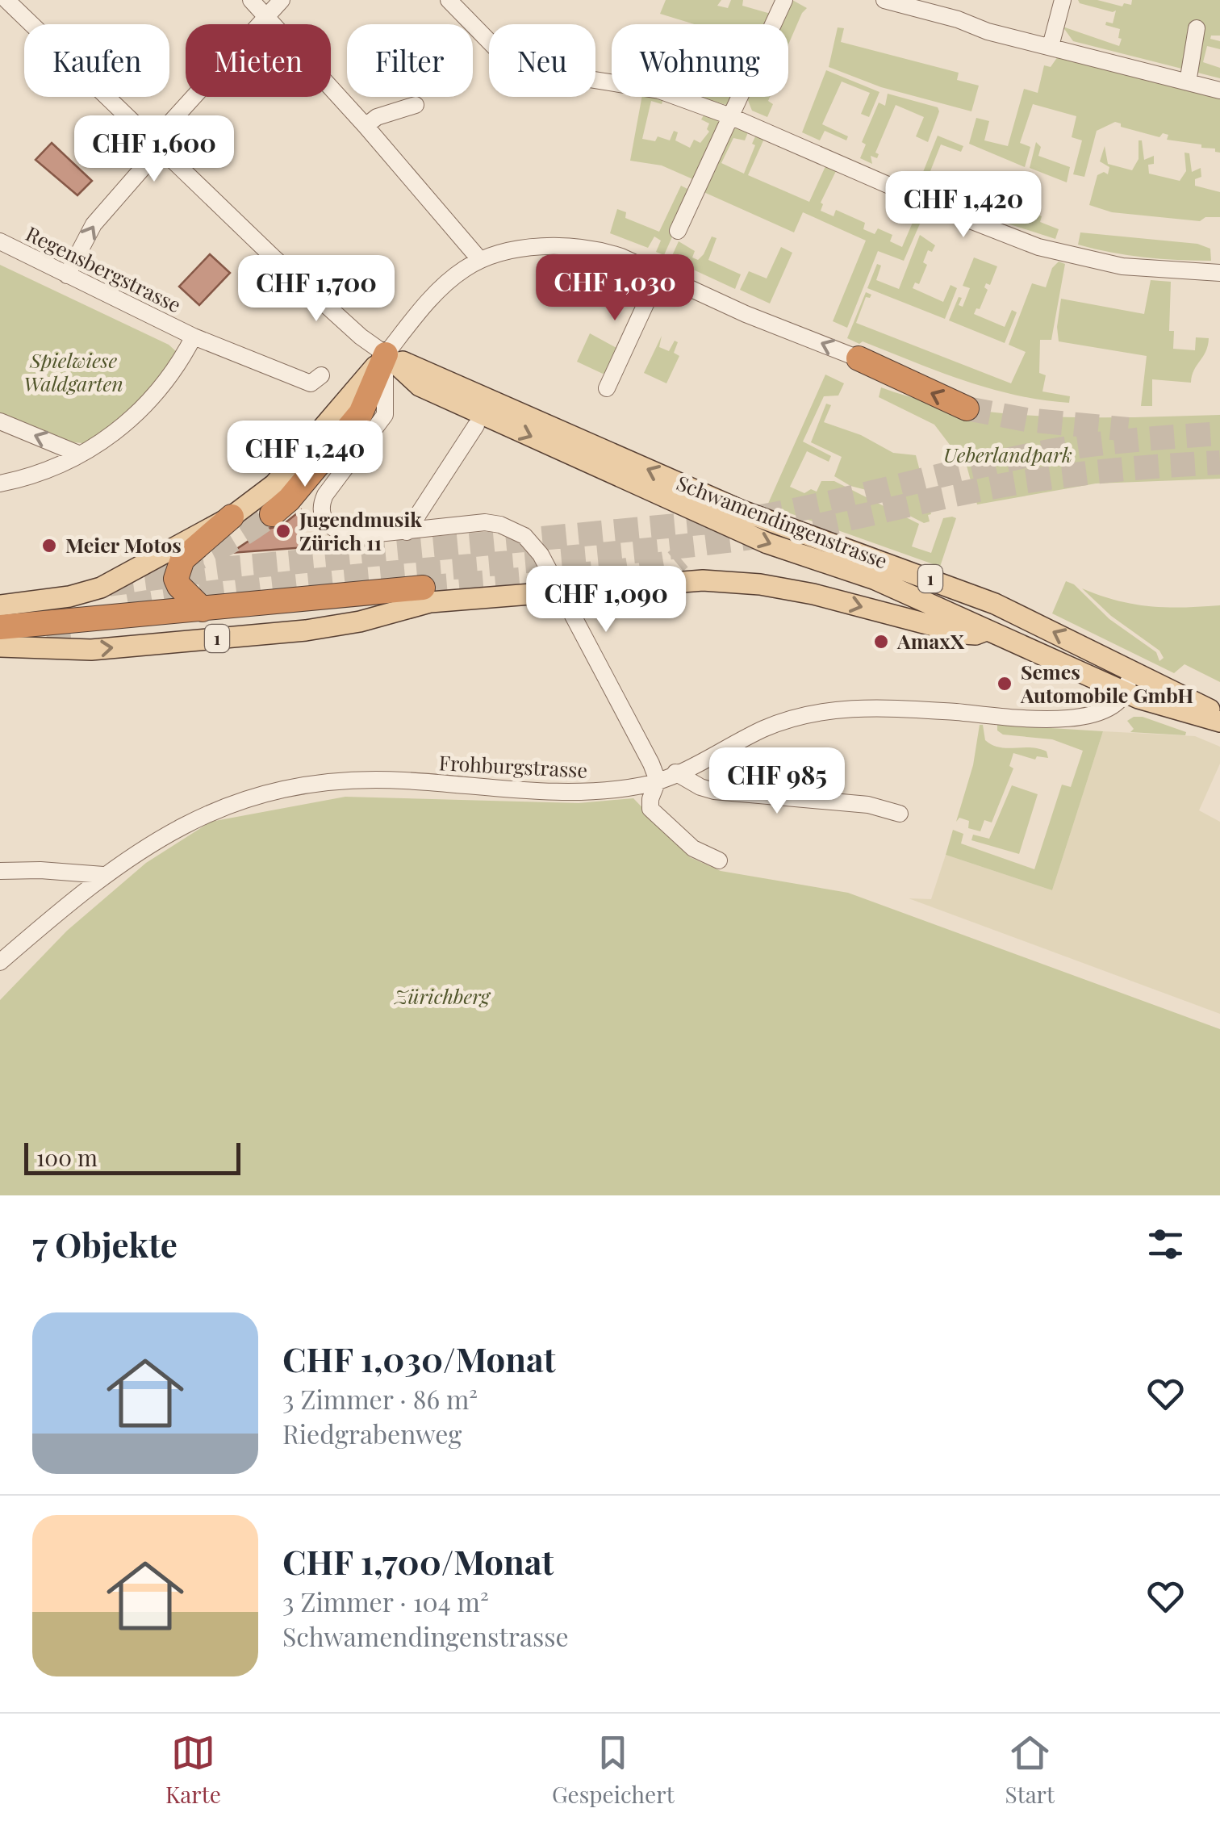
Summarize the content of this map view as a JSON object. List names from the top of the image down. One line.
{"streets":{"main road":["Schwamendingenstrasse","1"],"street":["Regensbergstrasse","Frohburgstrasse"]},"crossings":[["Schwamendingenstrasse","1"],["1","Frohburgstrasse"]],"parks":["Spielwiese Waldgarten","Ueberlandpark","Zürichberg"],"places":["Jugendmusik Zürich 11","Meier Motos","AmaxX","Semes Automobile GmbH"],"scale_bar":"100 m","page":{"chip":["Kaufen","Mieten","Filter","Neu","Wohnung"],"price":["CHF 1,600","CHF 1,420","CHF 1,030","CHF 1,700","CHF 1,240","CHF 1,090","CHF 985"],"scale":"100 m","heading":"7 Objekte","list":[{"name":"CHF 1,030/Monat","note":"3 Zimmer · 86 m² · Riedgrabenweg"},{"name":"CHF 1,700/Monat","note":"3 Zimmer · 104 m² · Schwamendingenstrasse"}],"tabs":["Karte","Gespeichert","Start"]}}
